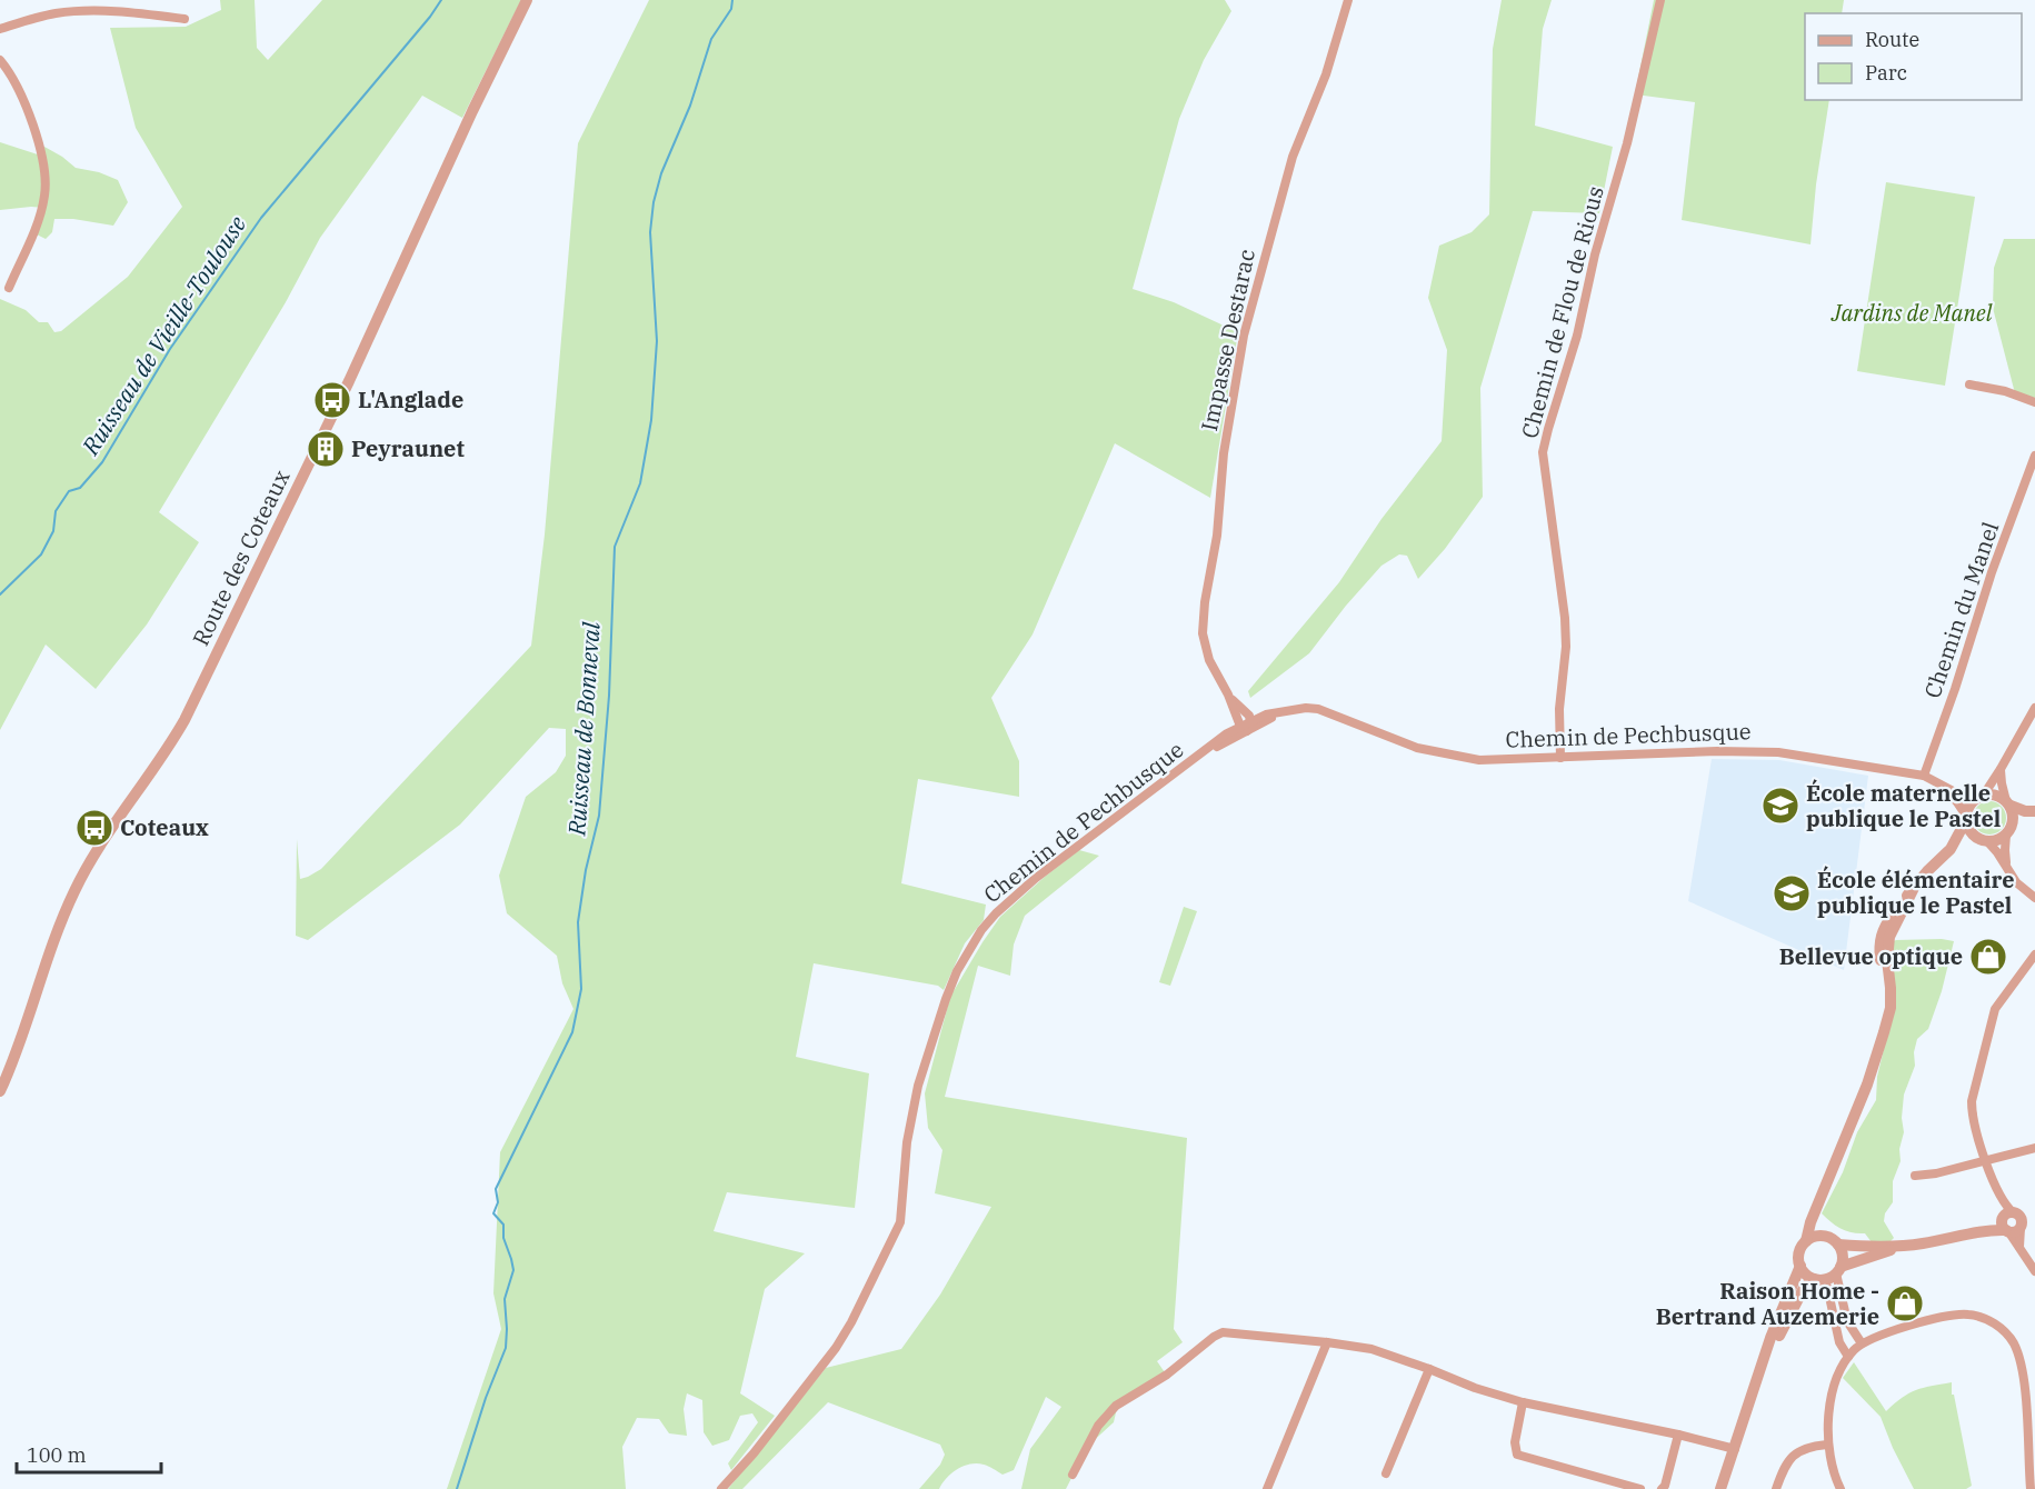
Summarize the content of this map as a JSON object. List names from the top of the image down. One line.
{"streets":{"street":["Chemin de Flou de Rious","Impasse Destarac","Route des Coteaux","Chemin du Manel","Chemin de Pechbusque"]},"crossings":[["Chemin de Flou de Rious","Chemin de Pechbusque"],["Impasse Destarac","Chemin de Pechbusque"],["Chemin du Manel","Chemin de Pechbusque"]],"water":["Ruisseau de Vieille-Toulouse","Ruisseau de Bonneval"],"parks":["Jardins de Manel"],"places":{"bus stop":["L'Anglade","Coteaux"],"building":["Peyraunet"],"school or university":["École maternelle publique le Pastel","École élémentaire publique le Pastel"],"shop":["Bellevue optique","Raison Home - Bertrand Auzemerie"]},"legend":["Route","Parc"],"scale_bar":"100 m"}
